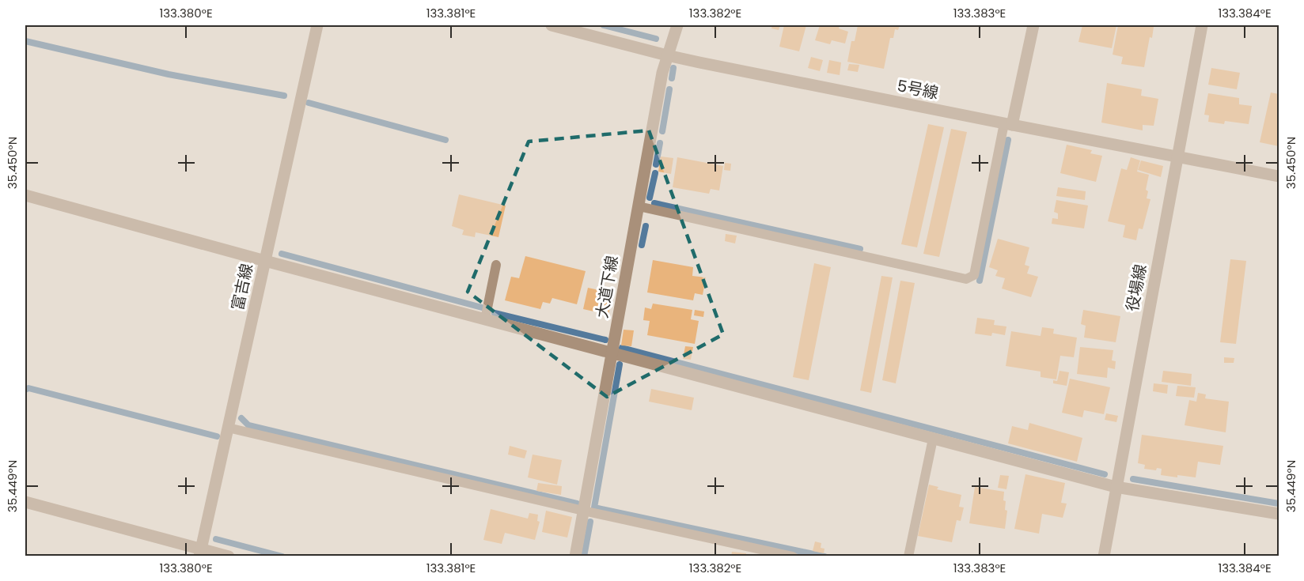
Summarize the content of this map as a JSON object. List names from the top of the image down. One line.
{"streets":{"street":["5号線","富吉線","大道下線","役場線"]},"crossings":[["5号線","大道下線"],["5号線","役場線"]],"coordinates":["133.380°E","133.381°E","133.382°E","133.383°E","133.384°E","35.450°N","35.449°N"]}
